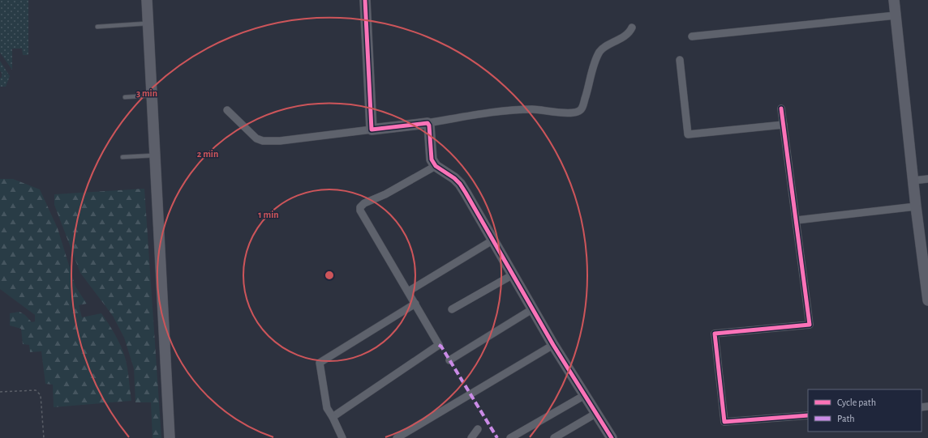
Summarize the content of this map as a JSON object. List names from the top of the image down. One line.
{"legend":["Cycle path","Path"],"rings":["3 min","2 min","1 min"]}
